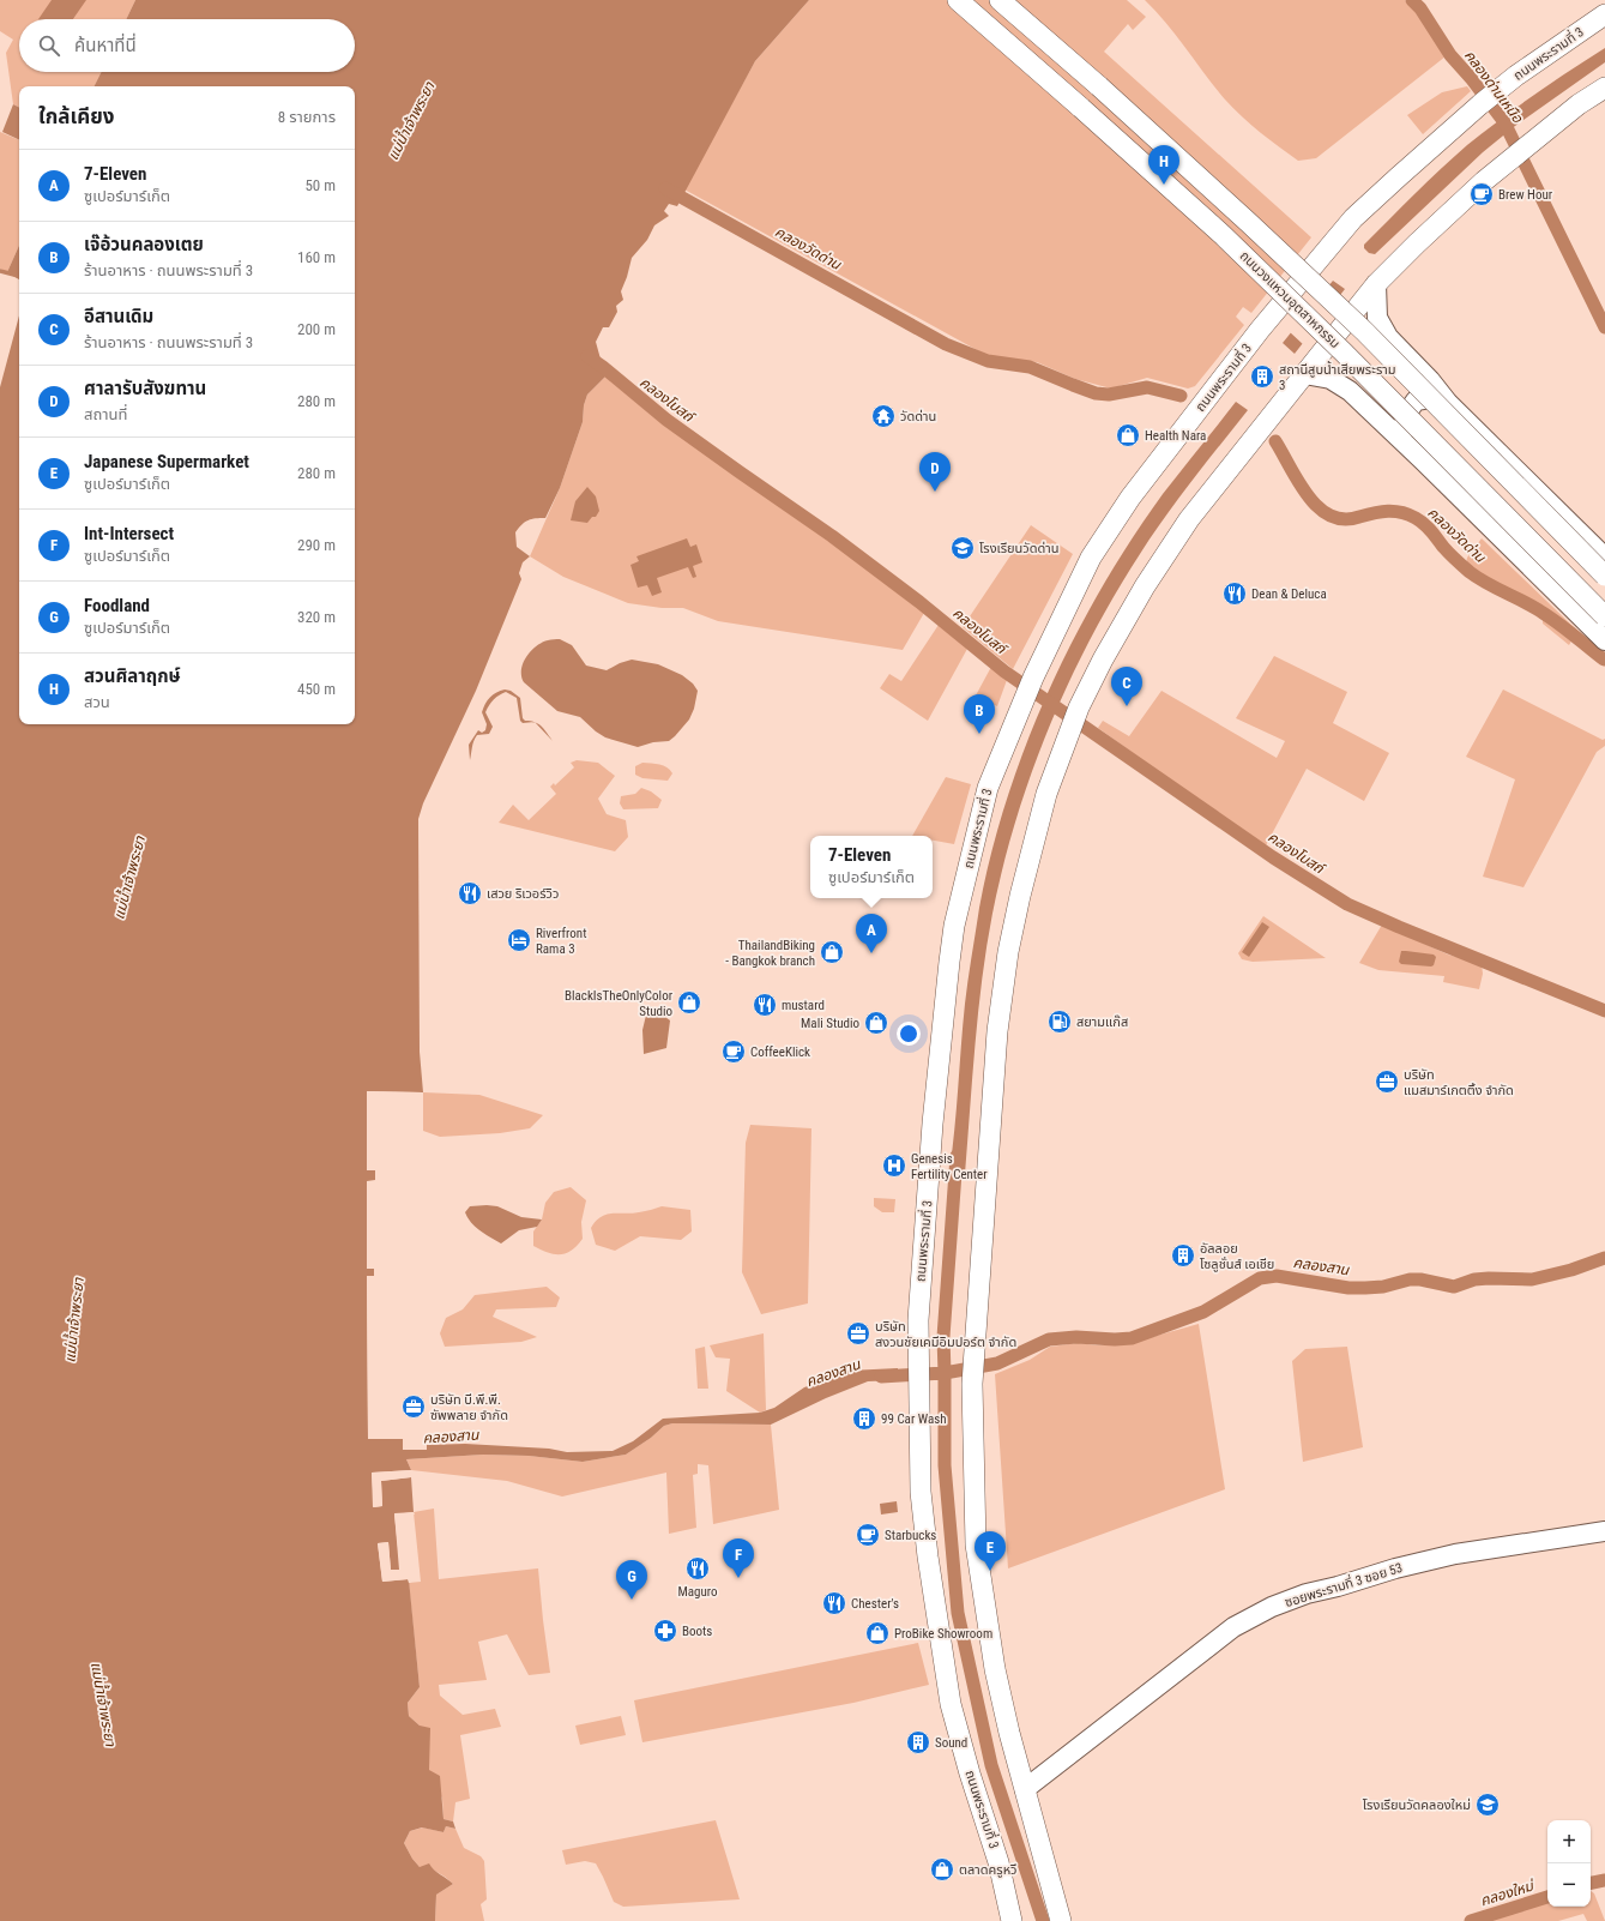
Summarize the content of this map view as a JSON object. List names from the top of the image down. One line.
{"streets":{"main road":["ถนนพระรามที่ 3","ถนนวงแหวนอุตสาหกรรม","ซอยพระรามที่ 3 ซอย 53"]},"water":["คลองด่านเหนือ","แม่น้ำเจ้าพระยา","คลองวัดด่าน","คลองโบสถ์","คลองสาน","คลองใหม่"],"places":{"cafe":["Brew Hour","CoffeeKlick","Starbucks"],"building":["สถานีสูบน้ำเสียพระราม 3","อัลลอย โซลูชั่นส์ เอเชีย","99 Car Wash","Sound"],"temple":["วัดด่าน"],"shop":["Health Nara","ThailandBiking - Bangkok branch","BlackIsTheOnlyColor Studio","Mali Studio","ProBike Showroom","ตลาดครูหวี"],"school or university":["โรงเรียนวัดด่าน","โรงเรียนวัดคลองใหม่"],"restaurant":["Dean & Deluca","เสวย ริเวอร์วิว","mustard","Maguro","Chester's"],"hotel":["Riverfront Rama 3"],"fuel station":["สยามแก๊ส"],"office":["บริษัท แมสมาร์เกตติ้ง จำกัด","บริษัท สงวนชัยเคมีอิมปอร์ต จำกัด","บริษัท บี.พี.พี. ซัพพลาย จำกัด"],"hospital":["Genesis Fertility Center"],"pharmacy":["Boots"]},"page":{"search":"ค้นหาที่นี่","heading":["ใกล้เคียง","8 รายการ"],"pins":["H","D","C","B","A","E","F","G"],"list":[{"mark":"A","name":"7-Eleven","note":"ซูเปอร์มาร์เก็ต","value":"50 m"},{"mark":"B","name":"เจ๊อ้วนคลองเตย","note":"ร้านอาหาร · ถนนพระรามที่ 3","value":"160 m"},{"mark":"C","name":"อีสานเดิม","note":"ร้านอาหาร · ถนนพระรามที่ 3","value":"200 m"},{"mark":"D","name":"ศาลารับสังฆทาน","note":"สถานที่","value":"280 m"},{"mark":"E","name":"Japanese Supermarket","note":"ซูเปอร์มาร์เก็ต","value":"280 m"},{"mark":"F","name":"Int-Intersect","note":"ซูเปอร์มาร์เก็ต","value":"290 m"},{"mark":"G","name":"Foodland","note":"ซูเปอร์มาร์เก็ต","value":"320 m"},{"mark":"H","name":"สวนศิลาฤกษ์","note":"สวน","value":"450 m"}],"popup":["7-Eleven","ซูเปอร์มาร์เก็ต"],"map_buttons":["+","−"]}}
